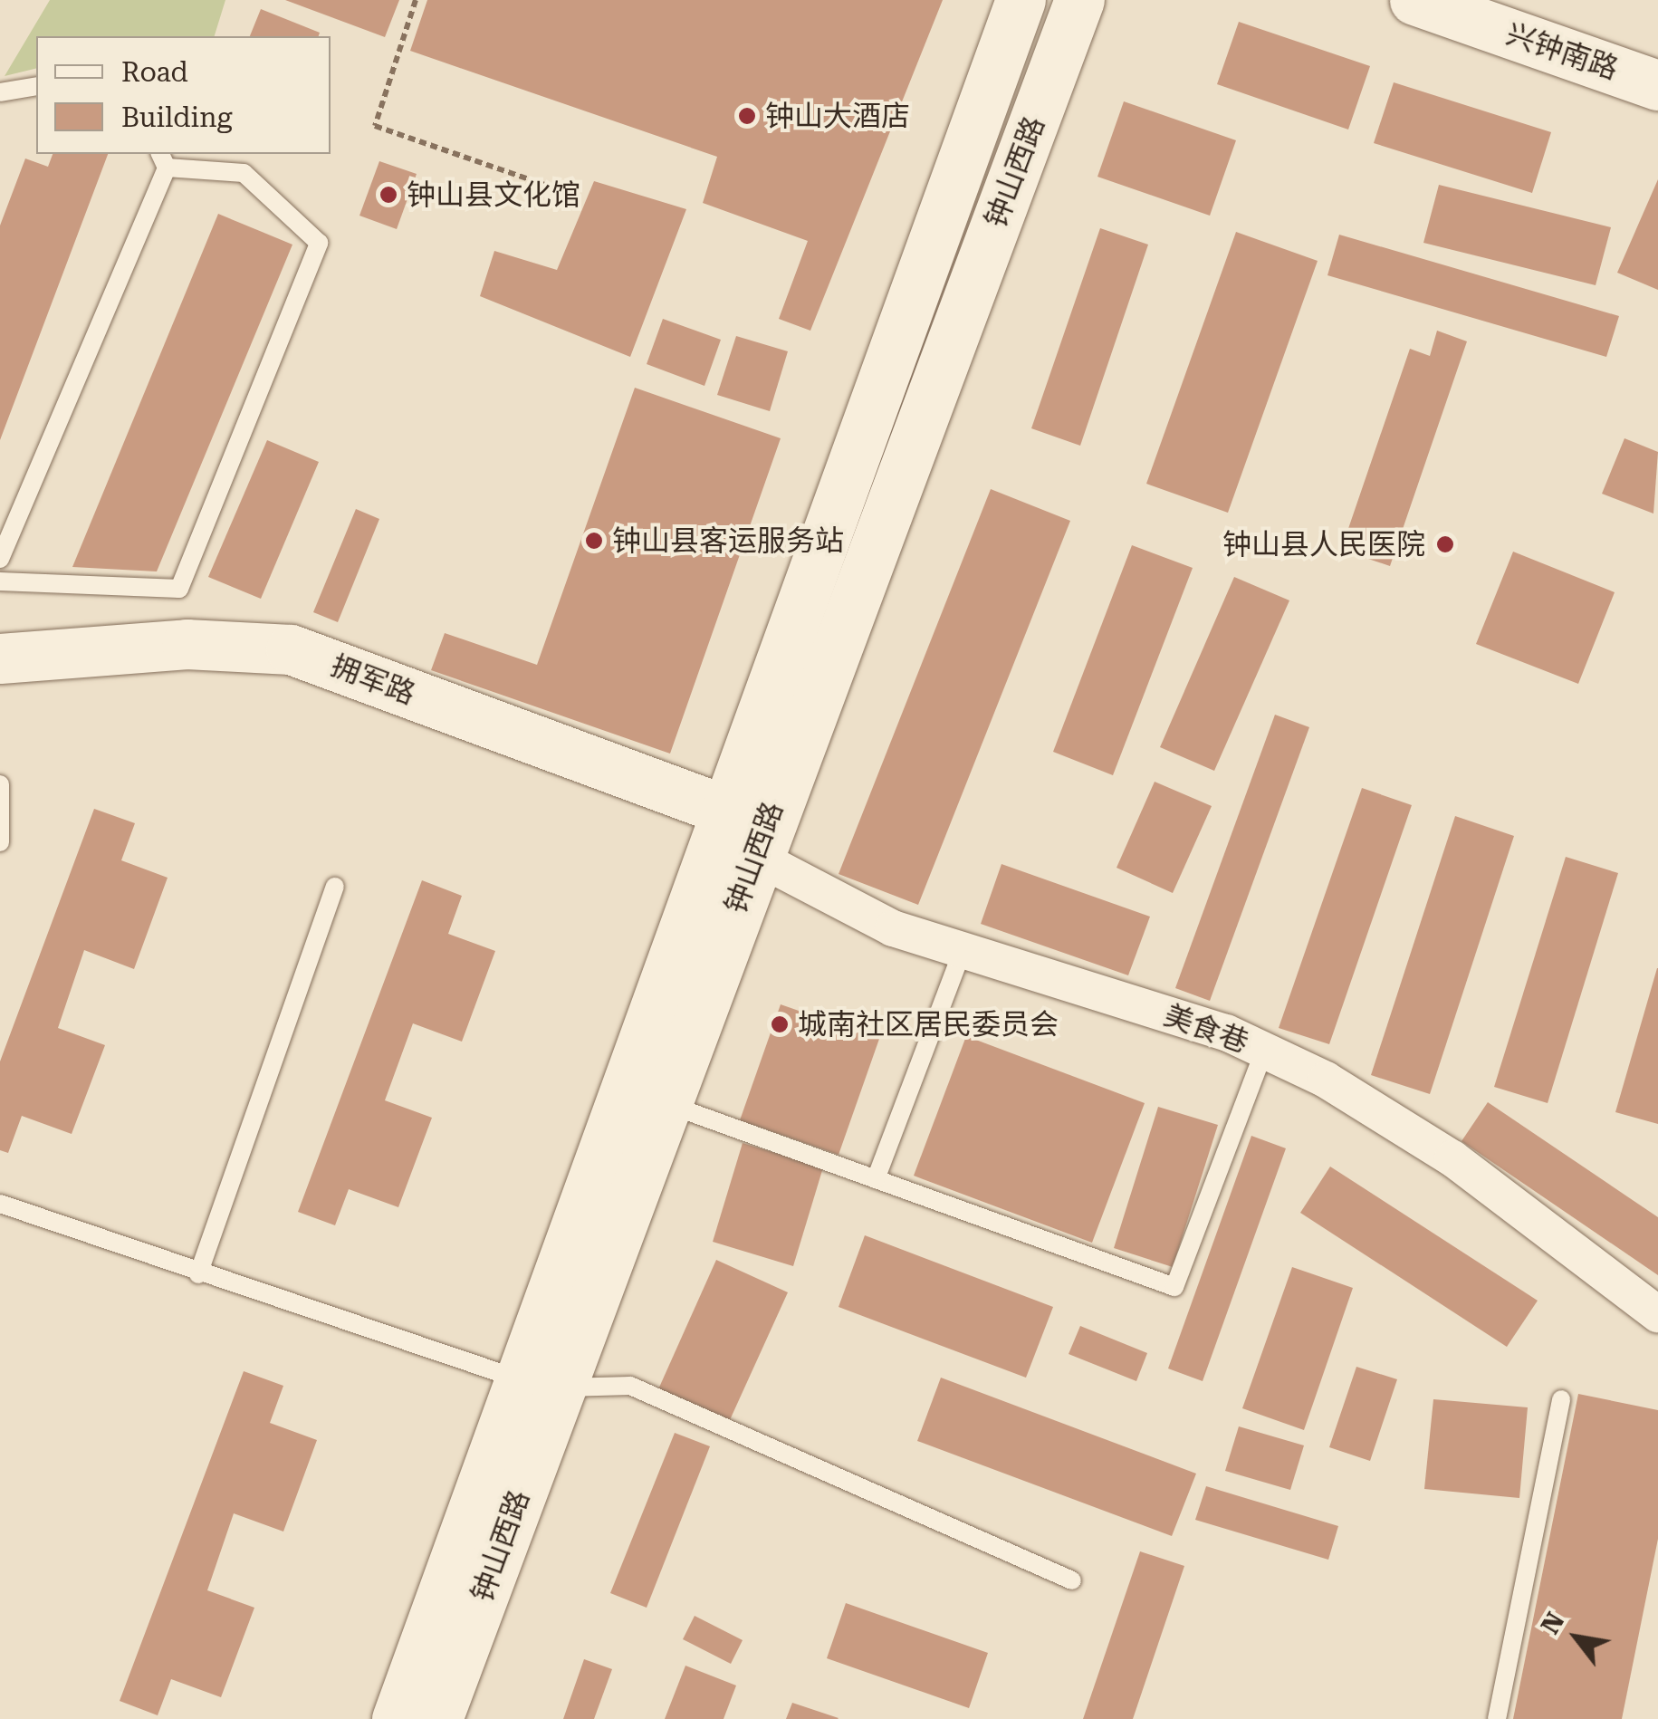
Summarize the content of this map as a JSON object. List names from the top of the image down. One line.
{"streets":{"main road":["兴钟南路","钟山西路","拥军路"],"street":["美食巷"]},"crossings":[["钟山西路","拥军路"],["钟山西路","美食巷"]],"places":["钟山大酒店","钟山县文化馆","钟山县客运服务站","钟山县人民医院","城南社区居民委员会"],"legend":["Road","Building"],"north":"top left"}
